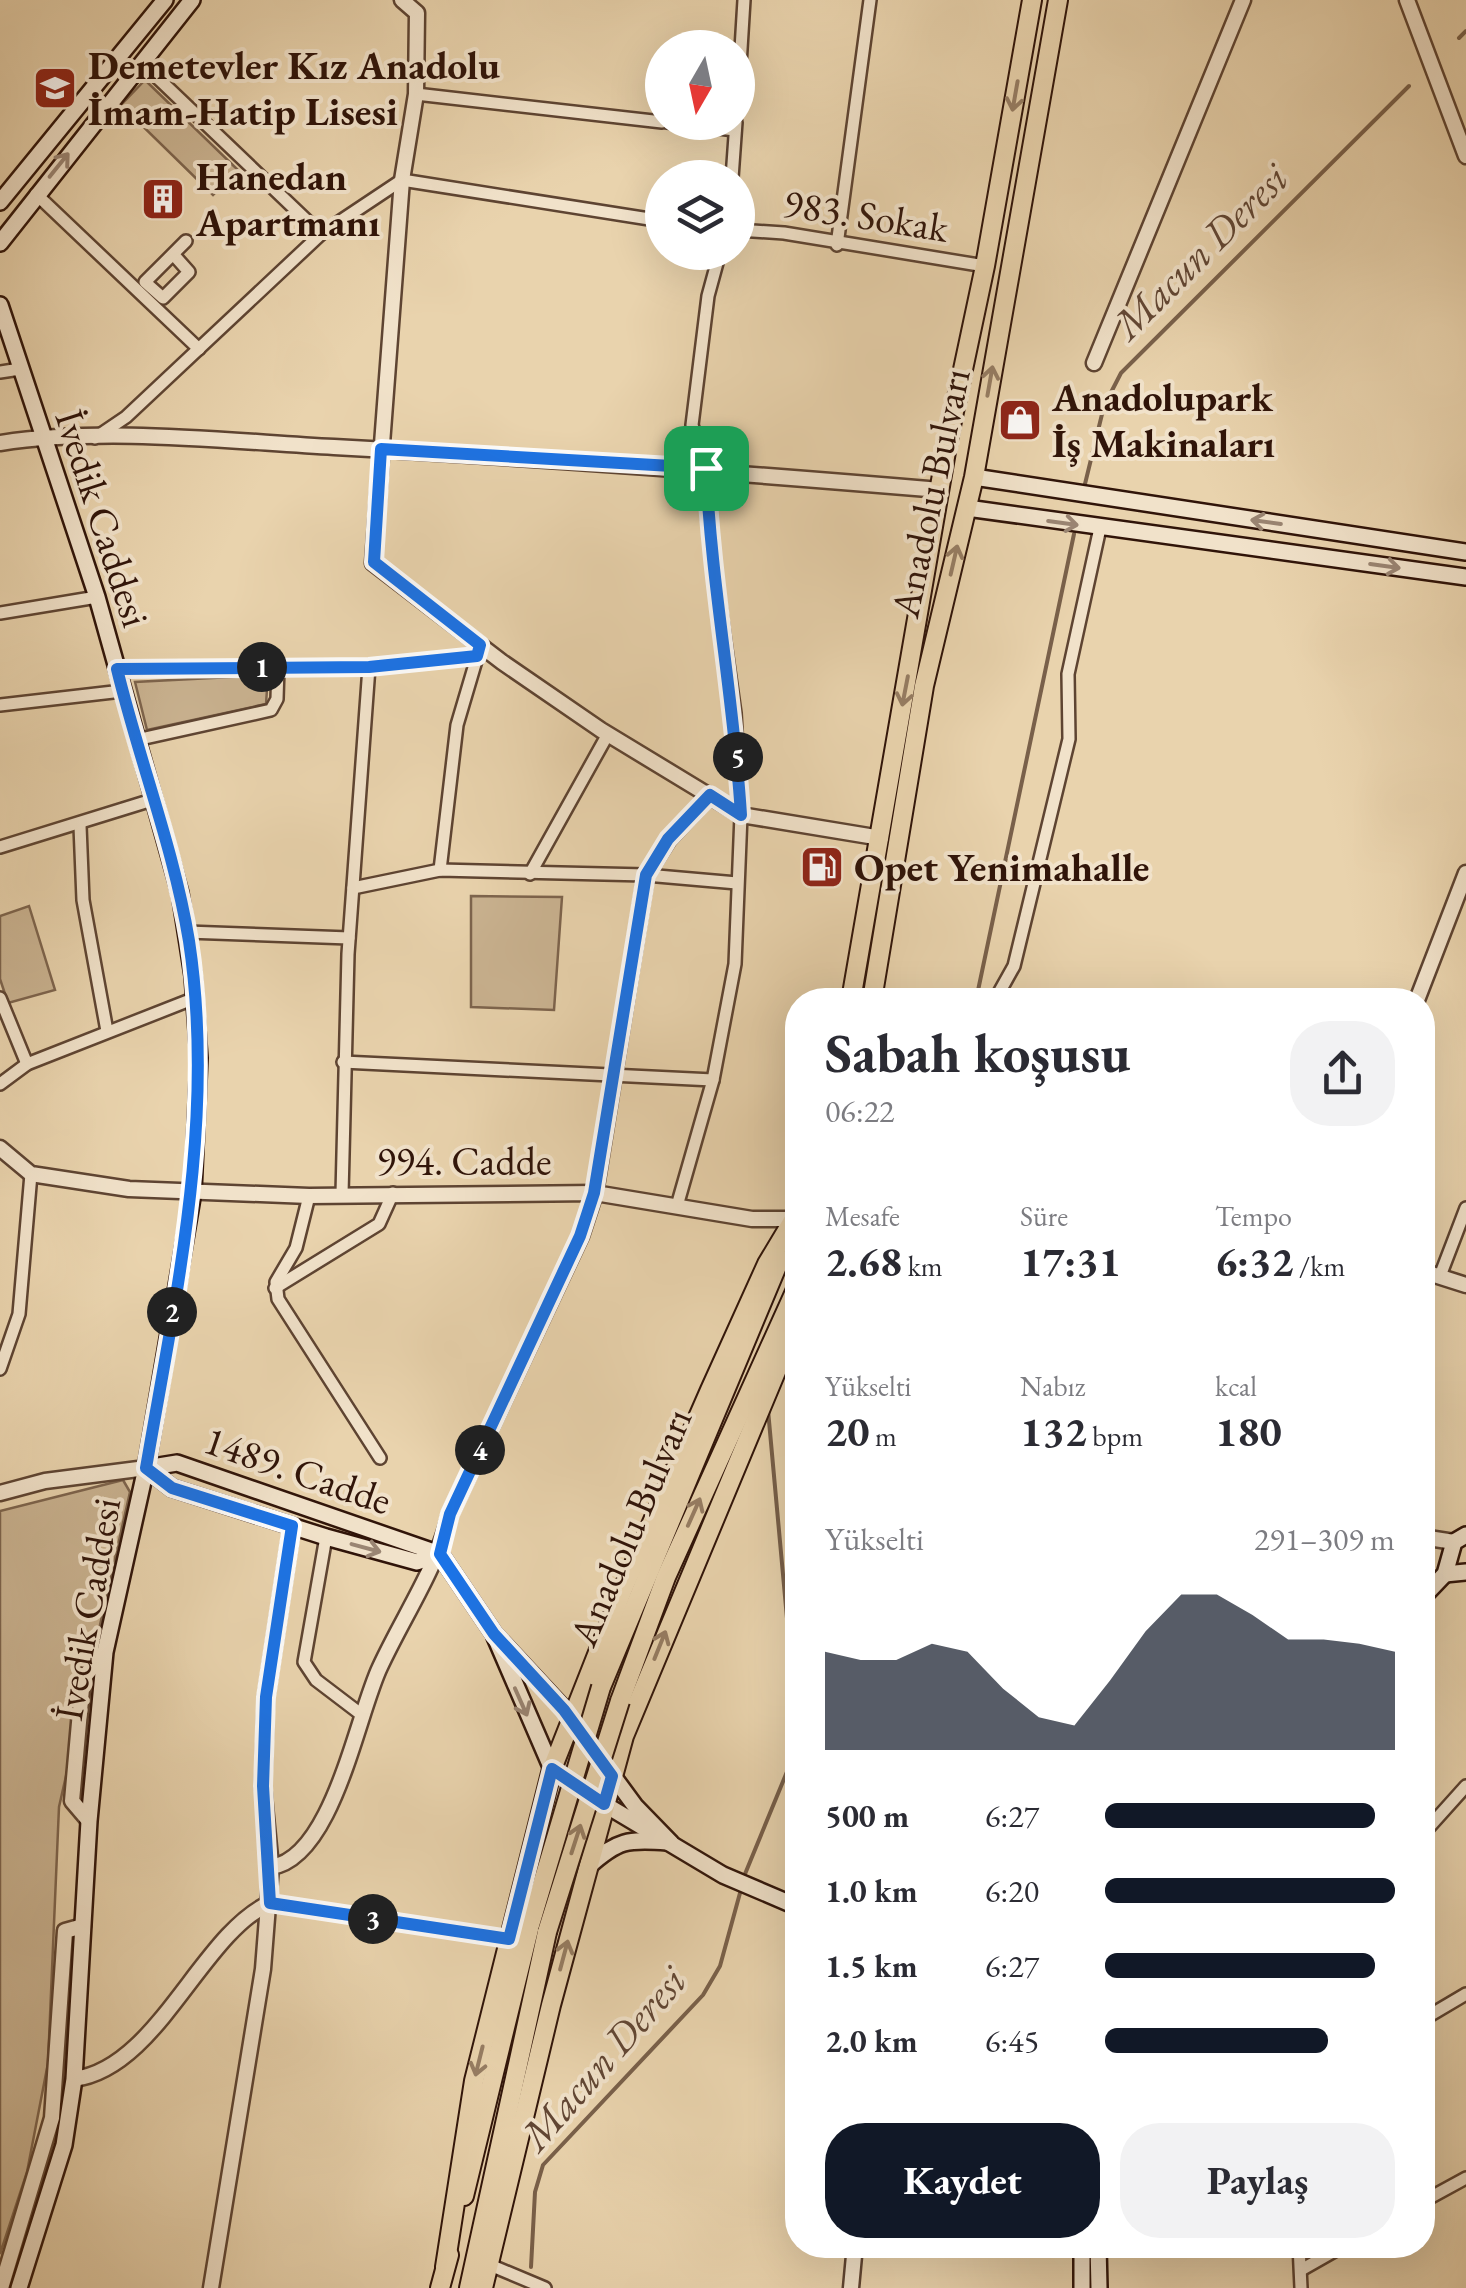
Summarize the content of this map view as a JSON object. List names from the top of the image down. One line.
{"streets":{"main road":["Anadolu Bulvarı","İvedik Caddesi","1489. Cadde"],"street":["983. Sokak","994. Cadde"]},"crossings":[["983. Sokak","Anadolu Bulvarı"],["İvedik Caddesi","994. Cadde"],["İvedik Caddesi","1489. Cadde"]],"water":["Macun Deresi"],"places":{"school or university":["Demetevler Kız Anadolu İmam-Hatip Lisesi"],"building":["Hanedan Apartmanı"],"shop":["Anadolupark İş Makinaları"],"fuel station":["Opet Yenimahalle"]},"north":"bottom","page":{"pins":["1","5","2","4","3"],"heading":["Sabah koşusu","06:22"],"stats":[["Mesafe","2.68 km"],["Süre","17:31"],["Tempo","6:32 /km"],["Yükselti","20 m"],["Nabız","132 bpm"],["kcal","180"]],"chart":["Yükselti","291–309 m"],"list":[{"name":"500 m","note":"6:27"},{"name":"1.0 km","note":"6:20"},{"name":"1.5 km","note":"6:27"},{"name":"2.0 km","note":"6:45"}],"buttons":["Kaydet","Paylaş"]}}
